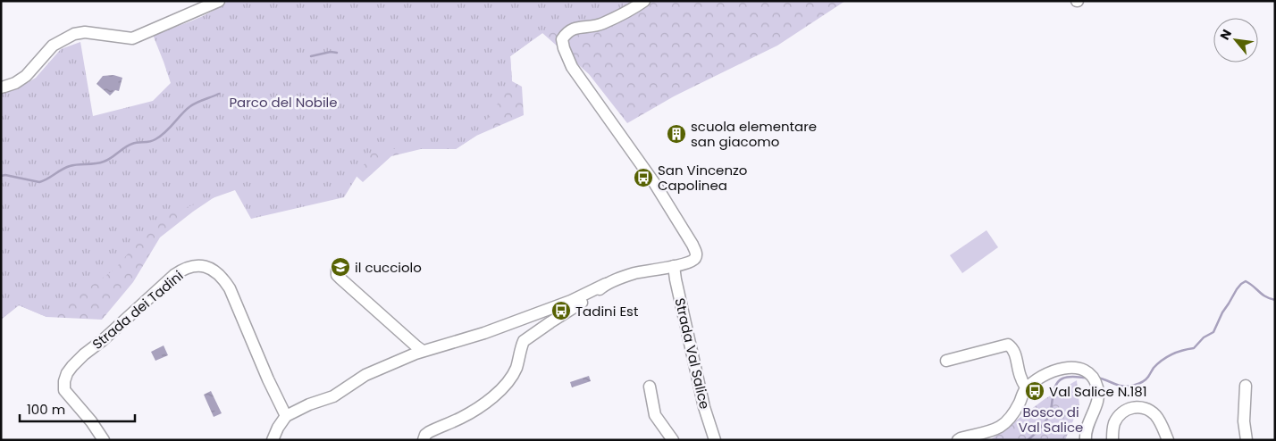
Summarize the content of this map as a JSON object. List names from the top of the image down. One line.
{"streets":{"street":["Strada dei Tadini","Strada Val Salice"]},"parks":["Parco del Nobile","Bosco di Val Salice"],"places":{"building":["scuola elementare san giacomo"],"bus stop":["San Vincenzo Capolinea","Tadini Est","Val Salice N.181"],"school or university":["il cucciolo"]},"scale_bar":"100 m","north":"top left"}
